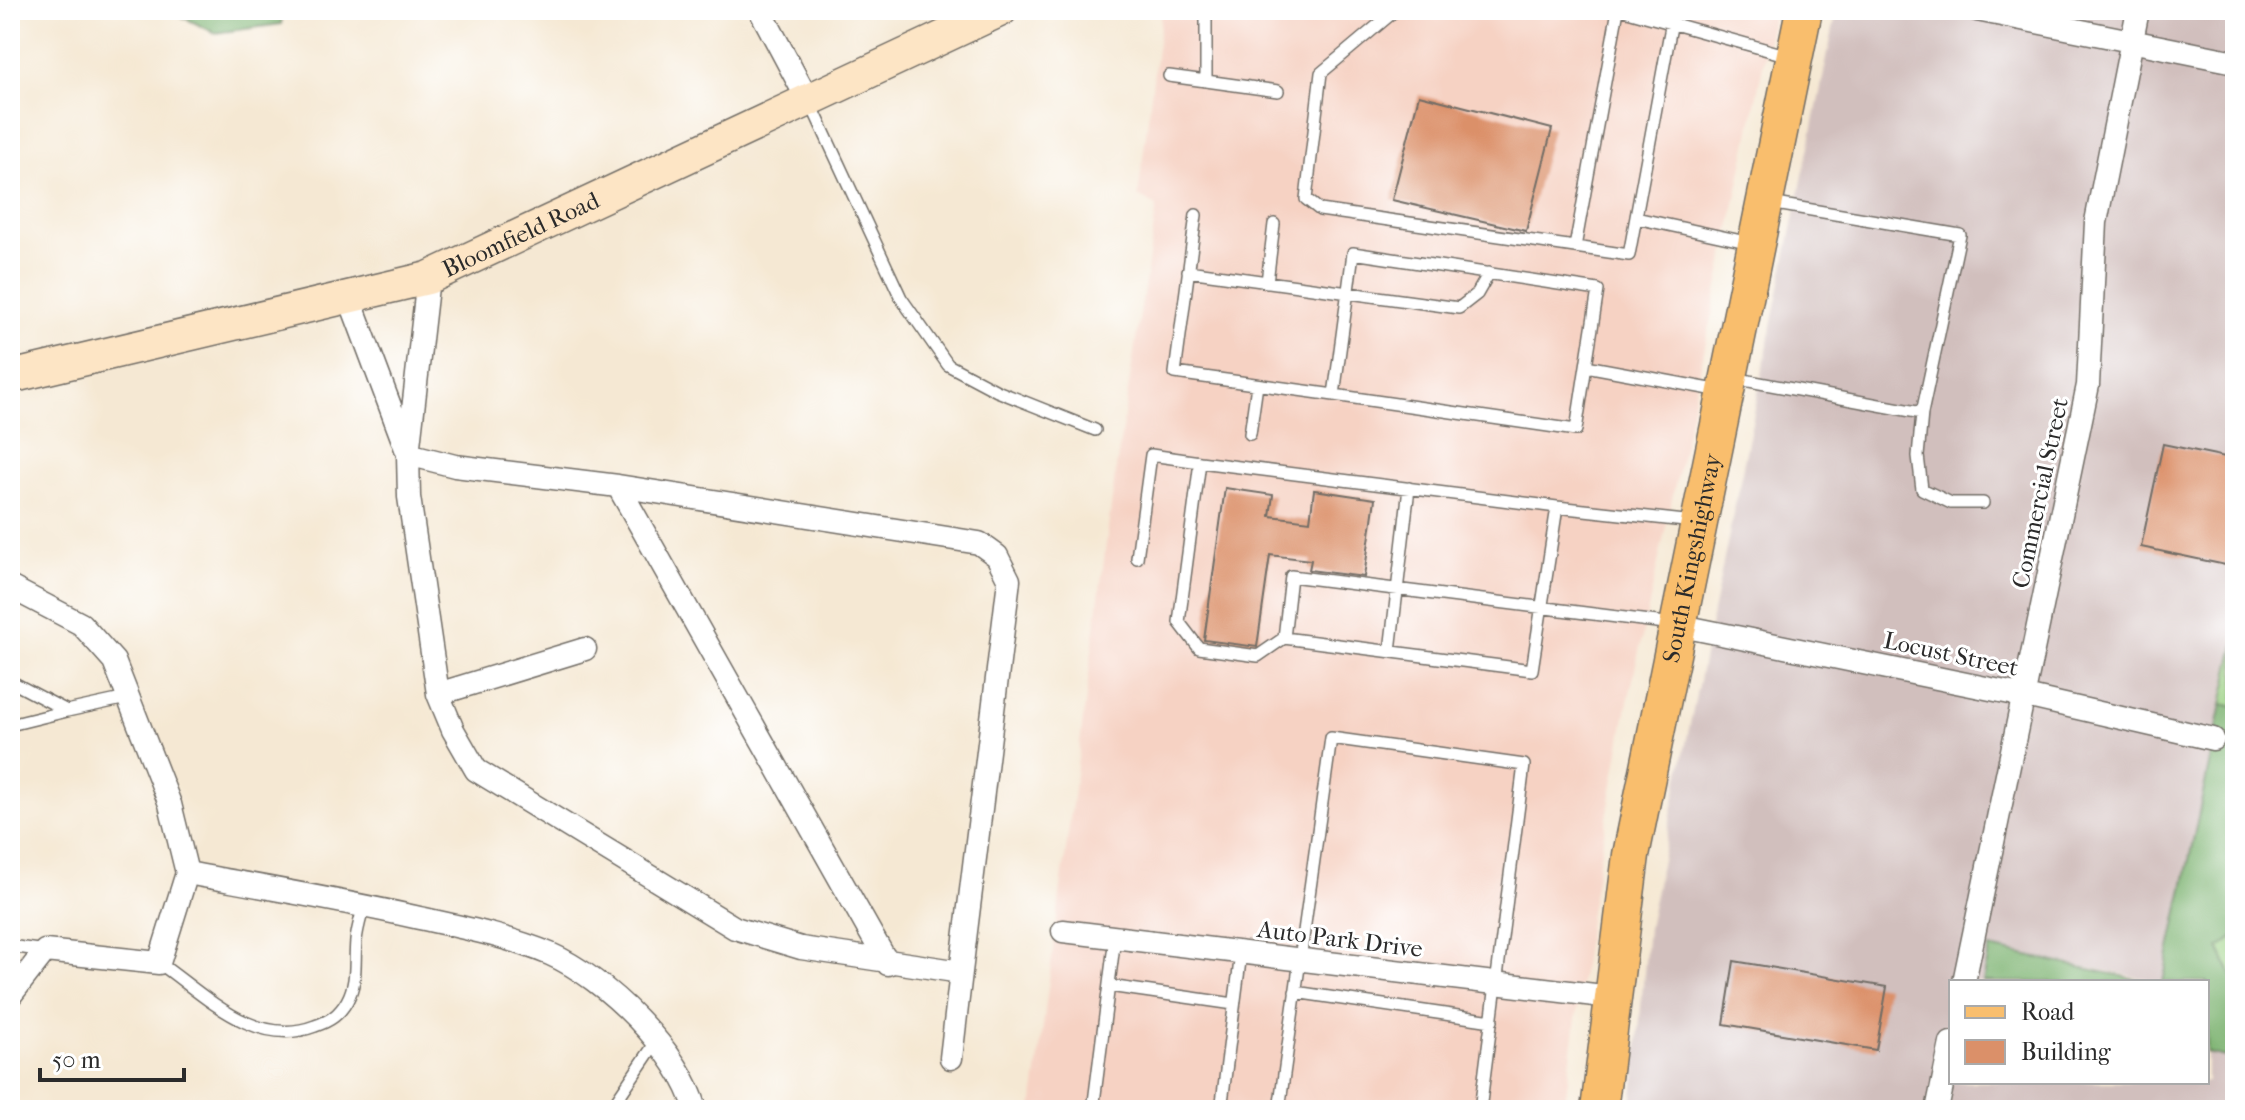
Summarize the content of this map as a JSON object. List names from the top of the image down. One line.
{"streets":{"main road":["South Kingshighway"],"street":["Bloomfield Road","Commercial Street","Locust Street","Auto Park Drive"]},"crossings":[["Commercial Street","Locust Street"],["South Kingshighway","Locust Street"],["South Kingshighway","Auto Park Drive"]],"legend":["Road","Building"],"scale_bar":"50 m"}
